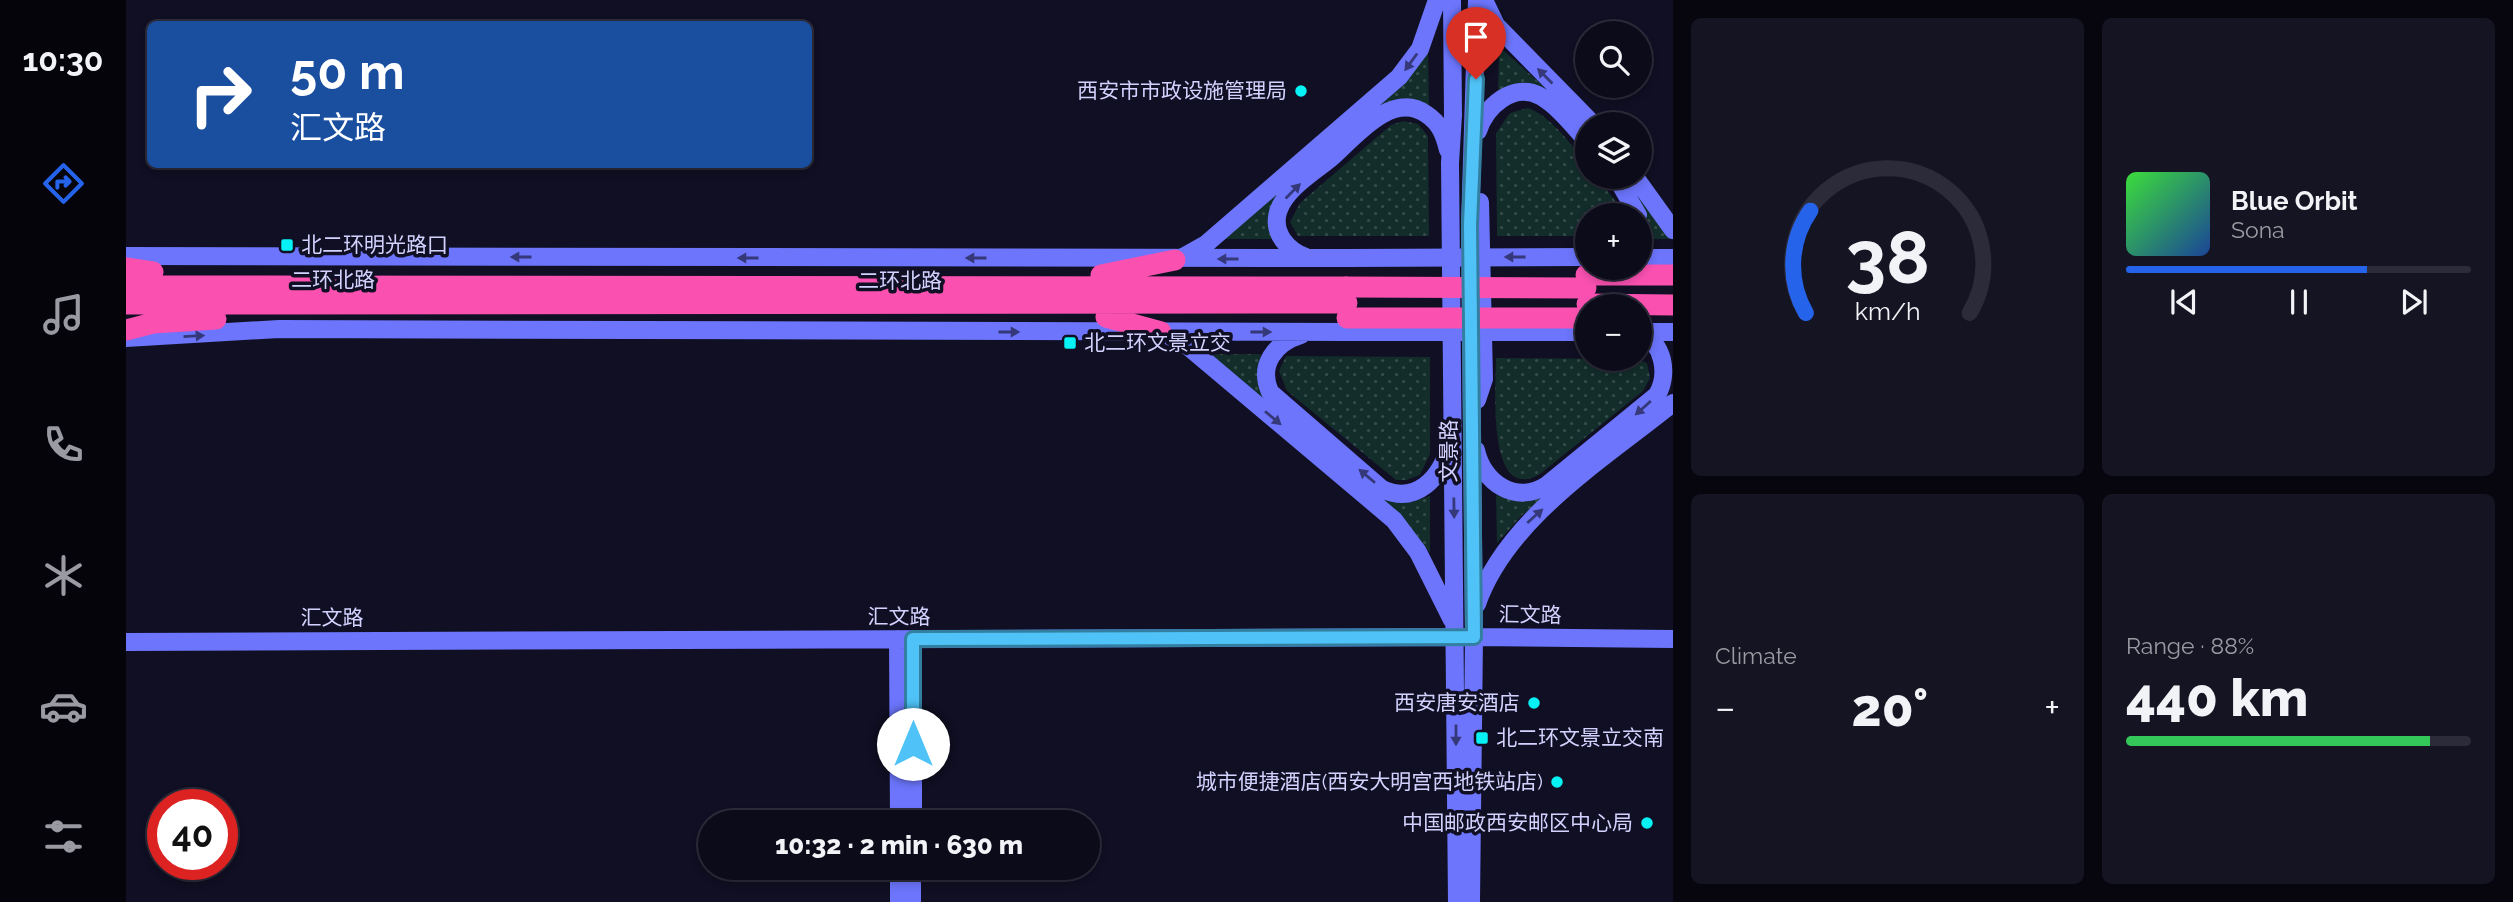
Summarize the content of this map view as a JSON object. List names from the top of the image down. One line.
{"streets":{"highway":["二环北路"],"main road":["文景路","汇文路"]},"crossings":[["文景路","汇文路"]],"places":{"other":["西安市市政设施管理局","西安唐安酒店","城市便捷酒店(西安大明宫西地铁站店)","中国邮政西安邮区中心局"],"transit":["北二环明光路口","北二环文景立交","北二环文景立交南"]},"page":{"tabs":"10:30","map_buttons":["+","−"],"turn":["50 m","汇文路"],"song":["Blue Orbit","Sona"],"tile":["Climate",["Range · 88%","440 km"]],"heat":["−","20°","+"],"limit":"40","trip":"10:32 · 2 min · 630 m","gauge":["38","km/h"]}}
